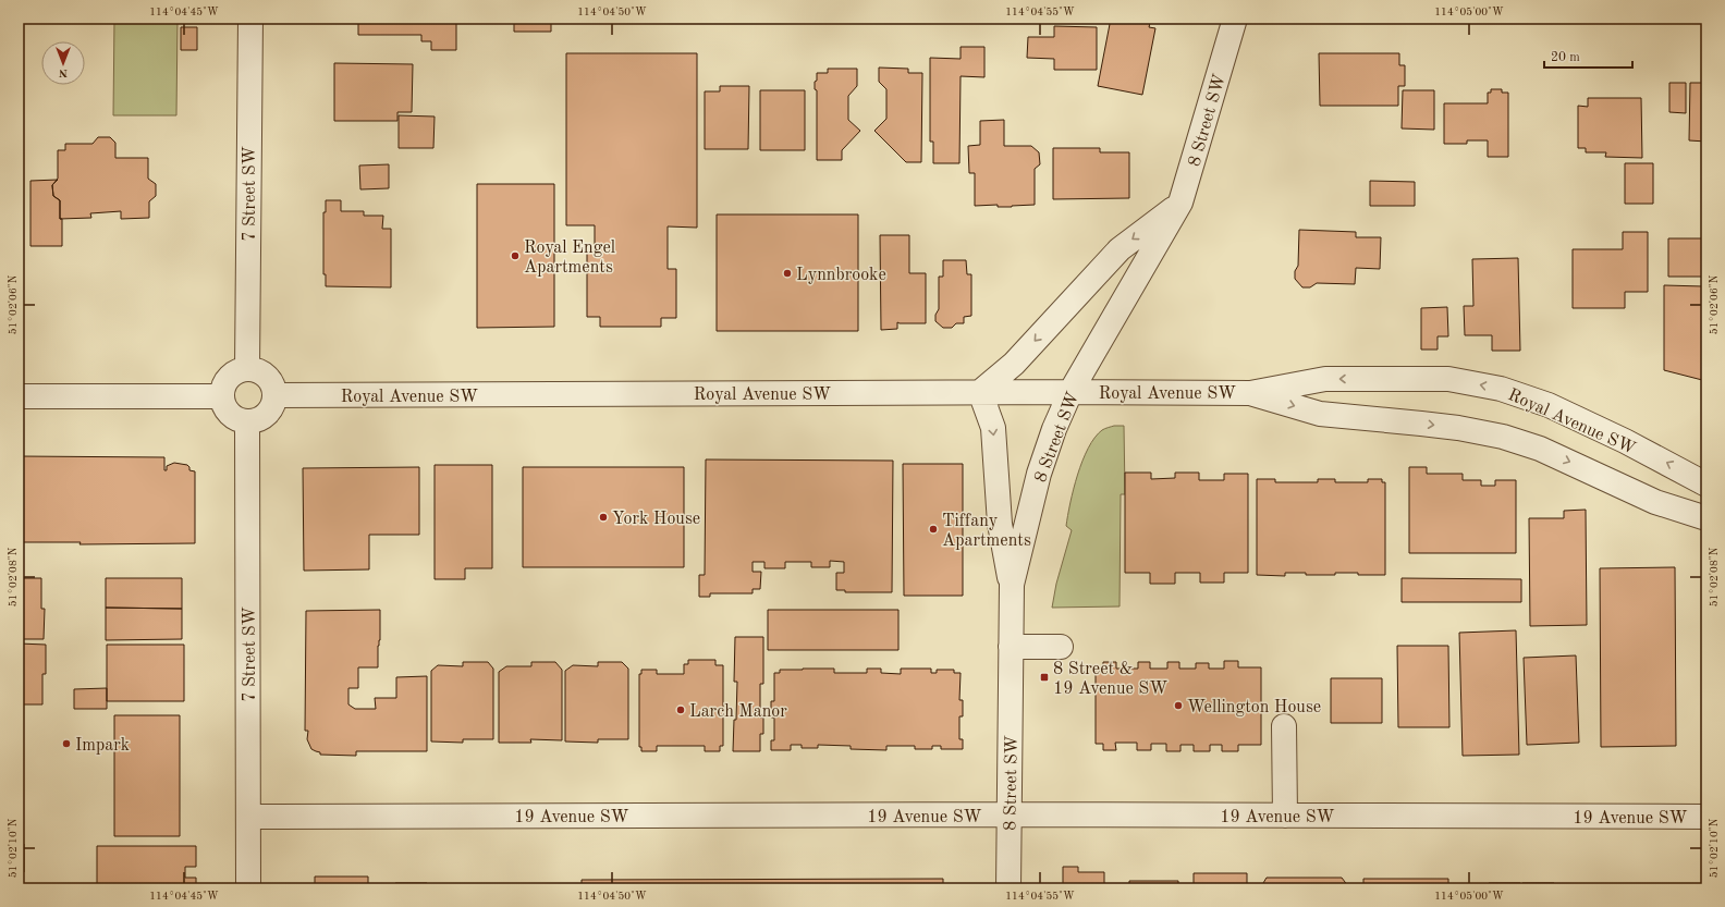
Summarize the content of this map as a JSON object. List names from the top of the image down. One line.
{"streets":{"street":["8 Street SW","7 Street SW","Royal Avenue SW","19 Avenue SW"]},"crossings":[["8 Street SW","Royal Avenue SW"],["8 Street SW","19 Avenue SW"],["7 Street SW","Royal Avenue SW"],["7 Street SW","19 Avenue SW"]],"places":{"other":["Royal Engel Apartments","Lynnbrooke","York House","Tiffany Apartments","Wellington House","Larch Manor","Impark"],"transit":["8 Street & 19 Avenue SW"]},"scale_bar":"20 m","north":"bottom","coordinates":["114°04'45\"W","114°04'50\"W","114°04'55\"W","114°05'00\"W","51°02'06\"N","51°02'08\"N","51°02'10\"N"]}
